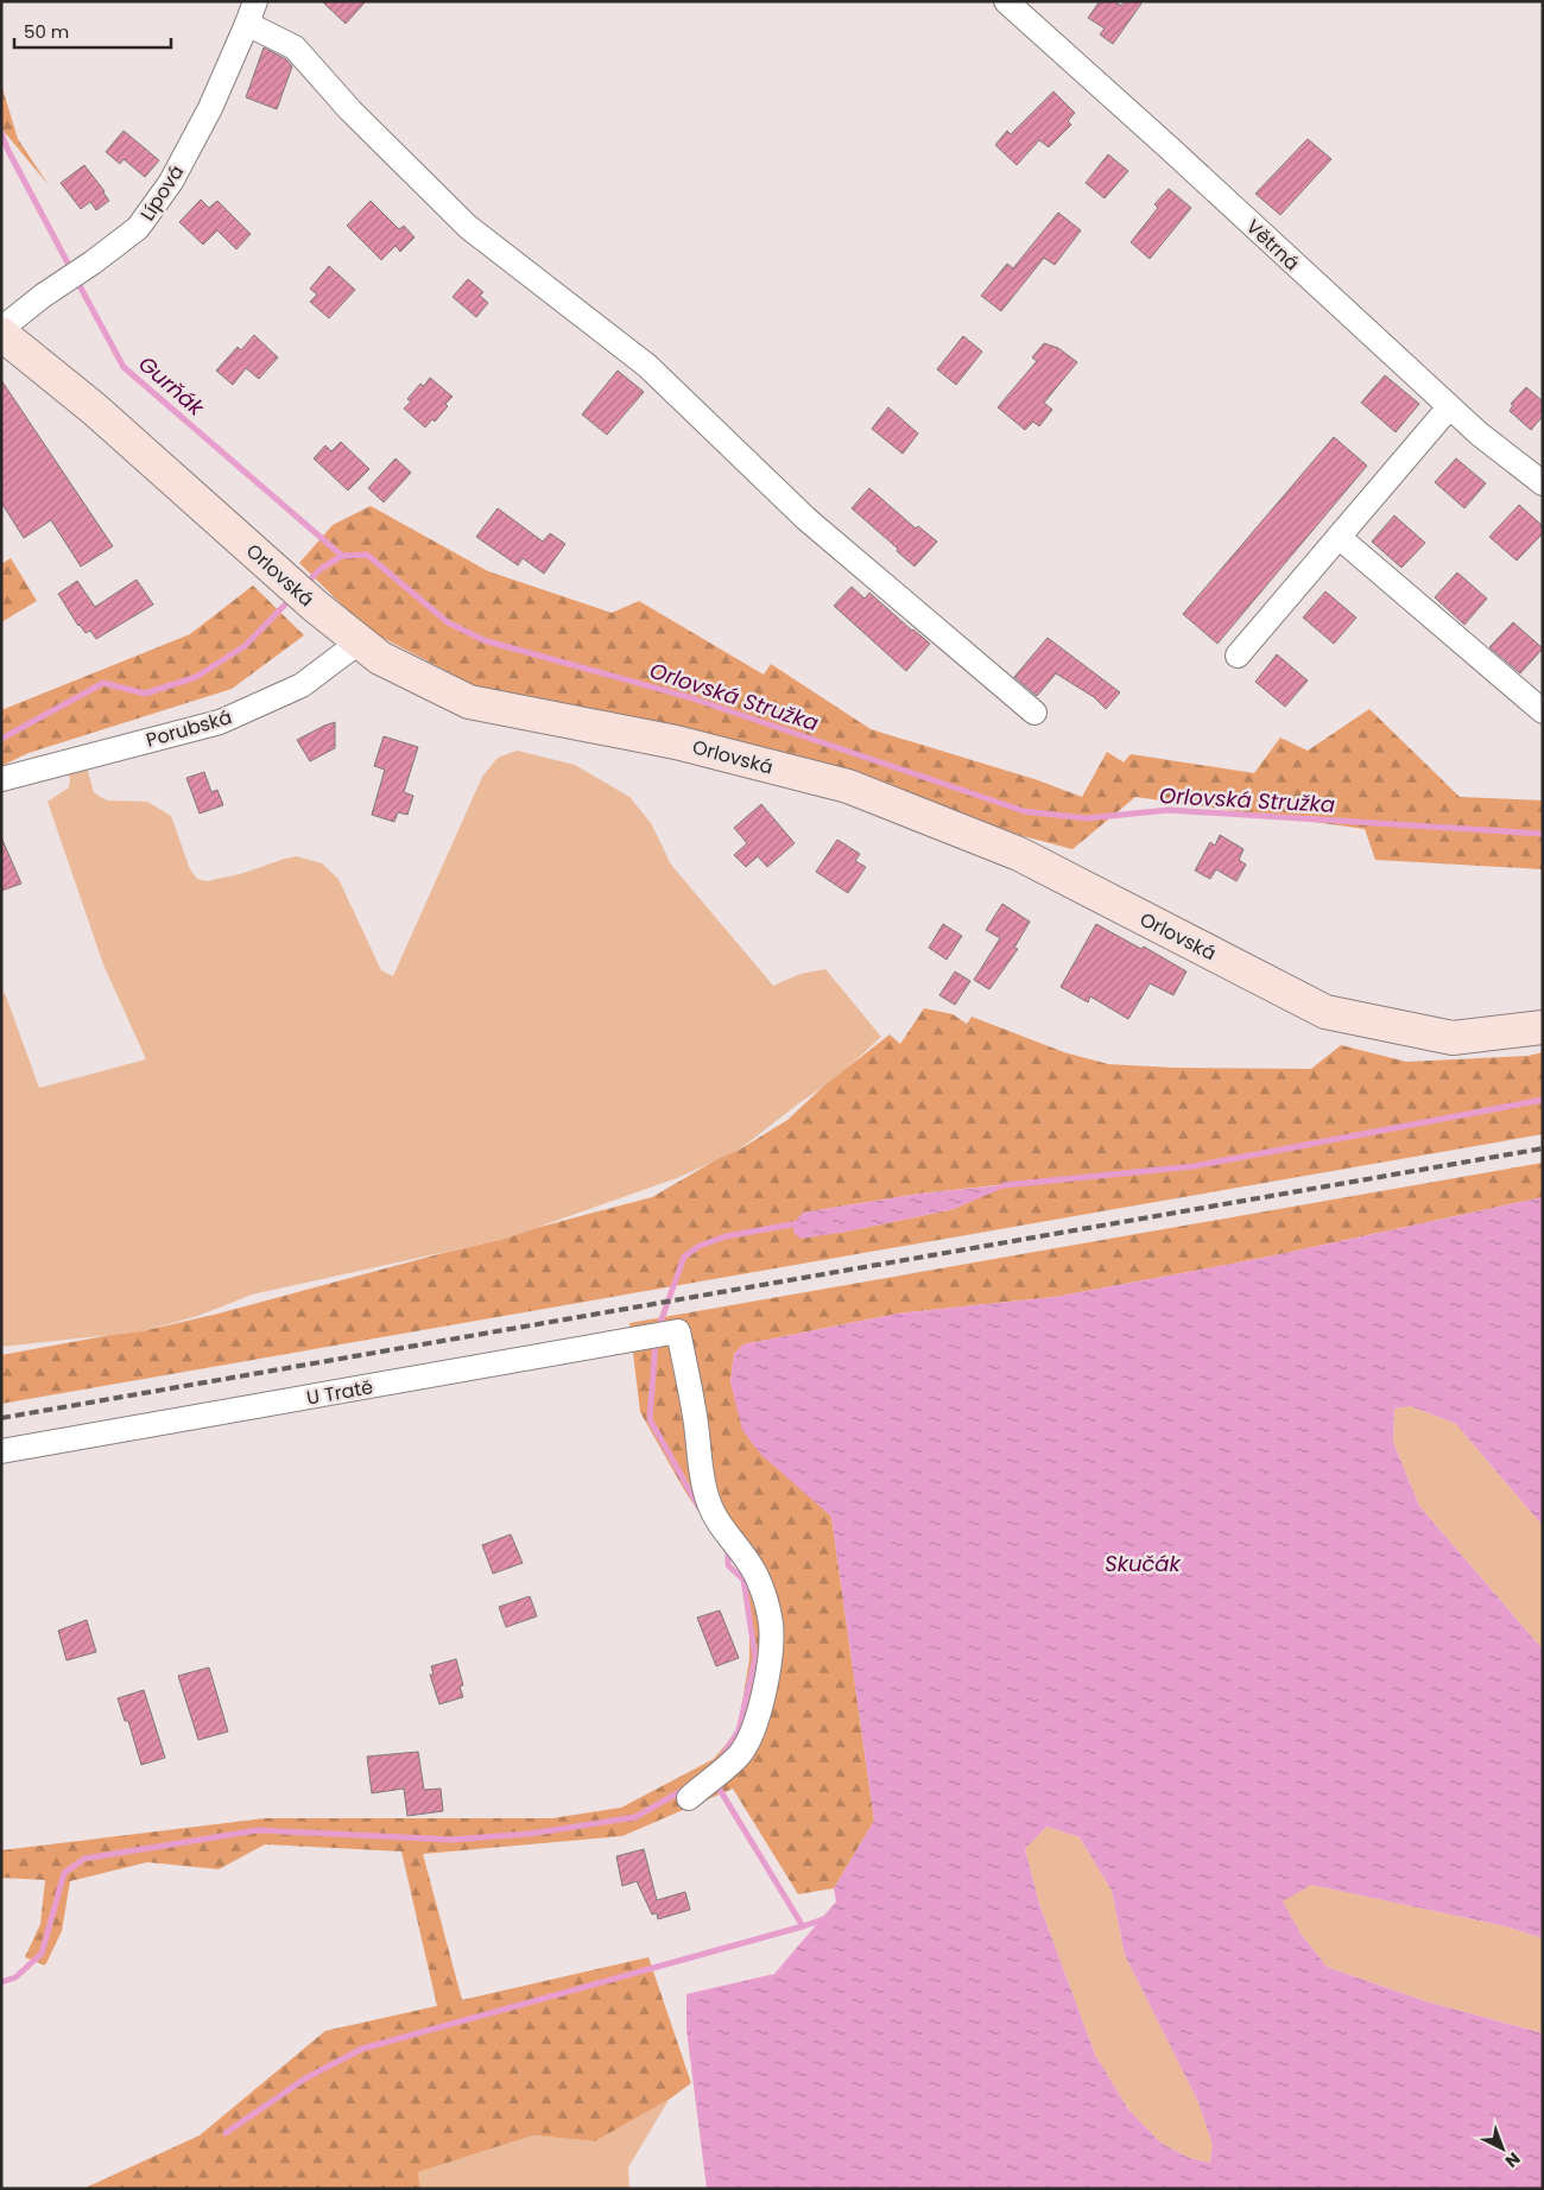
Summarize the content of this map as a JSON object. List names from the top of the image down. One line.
{"streets":{"main road":["Orlovská"],"street":["Lípová","Větrná","Porubská","U Tratě"]},"crossings":[["Orlovská","Porubská"]],"water":["Gurňák","Orlovská Stružka","Skučák"],"scale_bar":"50 m","north":"bottom right"}
